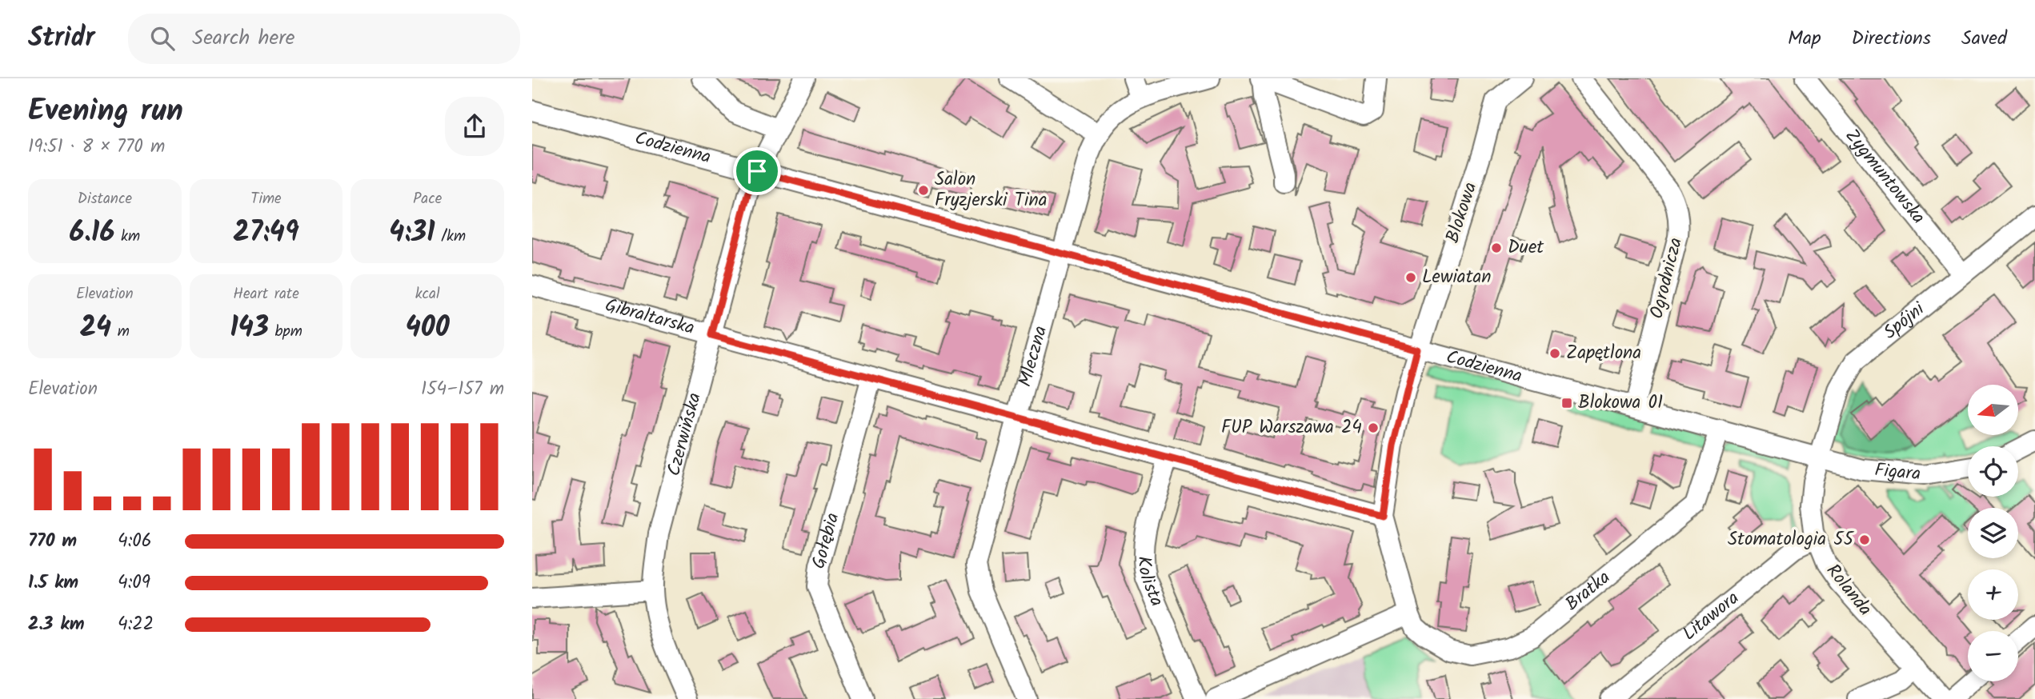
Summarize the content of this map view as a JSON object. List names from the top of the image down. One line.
{"streets":{"street":["Codzienna","Zygmuntowska","Blokowa","Ogrodnicza","Gibraltarska","Spójni","Mleczna","Czerwińska","Figara","Gołębia","Kolista","Rolanda","Bratka","Litawora"]},"crossings":[["Codzienna","Blokowa"],["Codzienna","Ogrodnicza"],["Codzienna","Spójni"],["Codzienna","Mleczna"],["Codzienna","Czerwińska"],["Codzienna","Figara"],["Codzienna","Rolanda"],["Codzienna","Bratka"],["Zygmuntowska","Spójni"],["Blokowa","Gibraltarska"],["Blokowa","Bratka"],["Gibraltarska","Mleczna"],["Gibraltarska","Czerwińska"],["Gibraltarska","Gołębia"],["Gibraltarska","Kolista"],["Spójni","Figara"],["Spójni","Rolanda"],["Figara","Rolanda"],["Rolanda","Litawora"]],"places":{"other":["Salon Fryzjerski Tina","Duet","Lewiatan","Zapętlona","FUP Warszawa 24","Stomatologia 55"],"transit":["Blokowa 01"]},"north":"left","page":{"header":"Stridr","search":"Search here","nav":["Map","Directions","Saved"],"heading":["Evening run","19:51 · 8 × 770 m"],"stats":[["Distance","6.16 km"],["Time","27:49"],["Pace","4:31 /km"],["Elevation","24 m"],["Heart rate","143 bpm"],["kcal","400"]],"chart":["Elevation","154–157 m"],"map_buttons":["+","−"],"list":[{"name":"770 m","note":"4:06"},{"name":"1.5 km","note":"4:09"},{"name":"2.3 km","note":"4:22"}]}}
